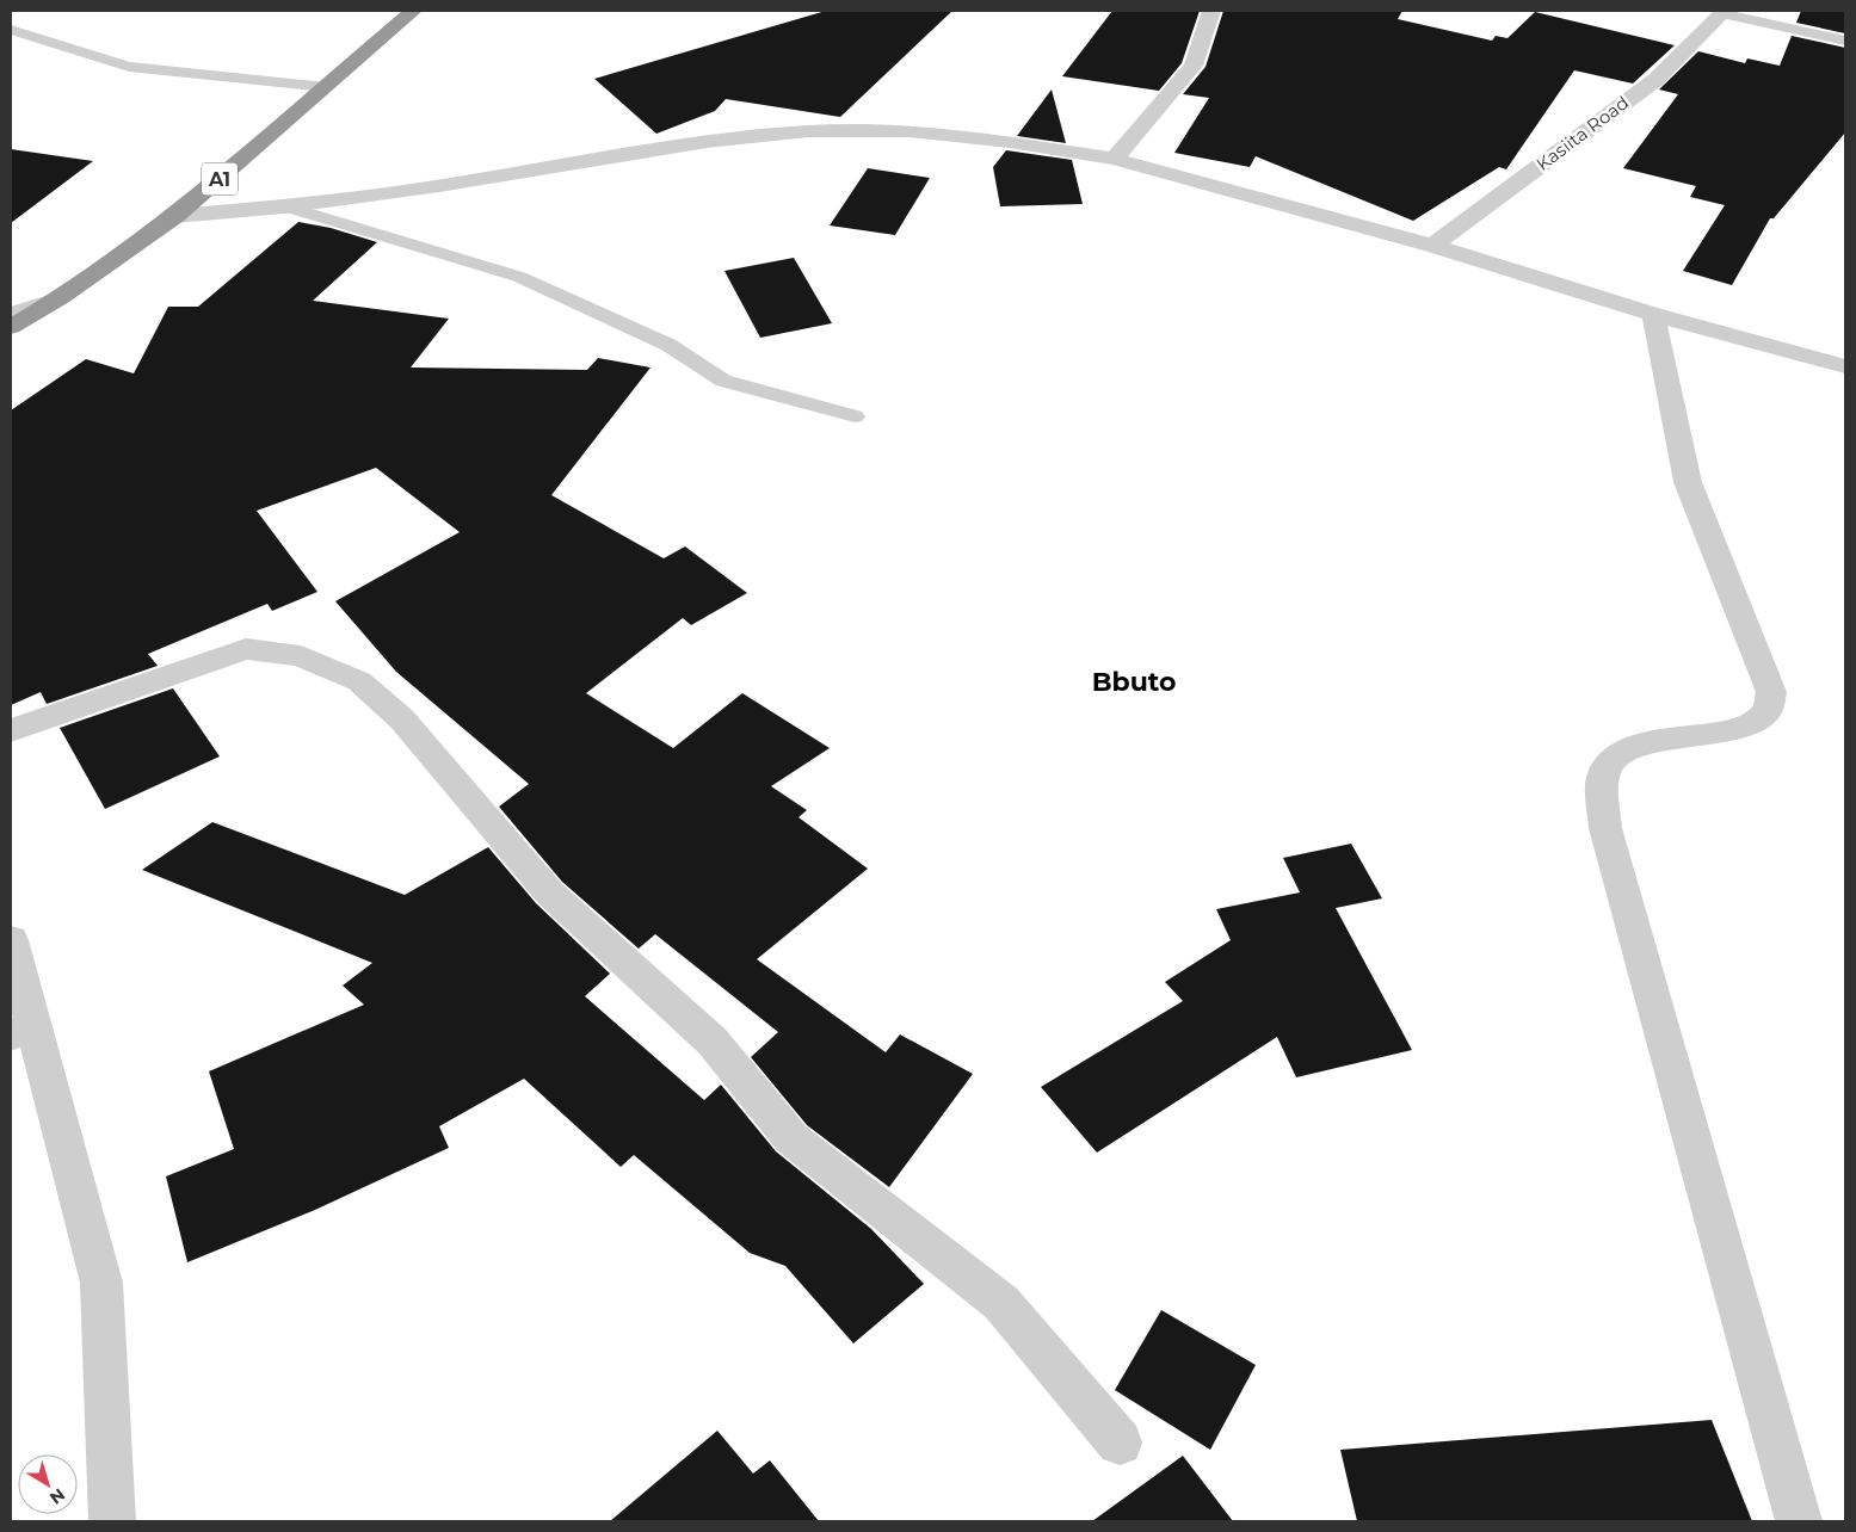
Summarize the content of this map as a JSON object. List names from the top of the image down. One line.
{"streets":{"highway":["A1"],"street":["Kasiita Road"]},"districts":["Bbuto"],"north":"bottom right"}
